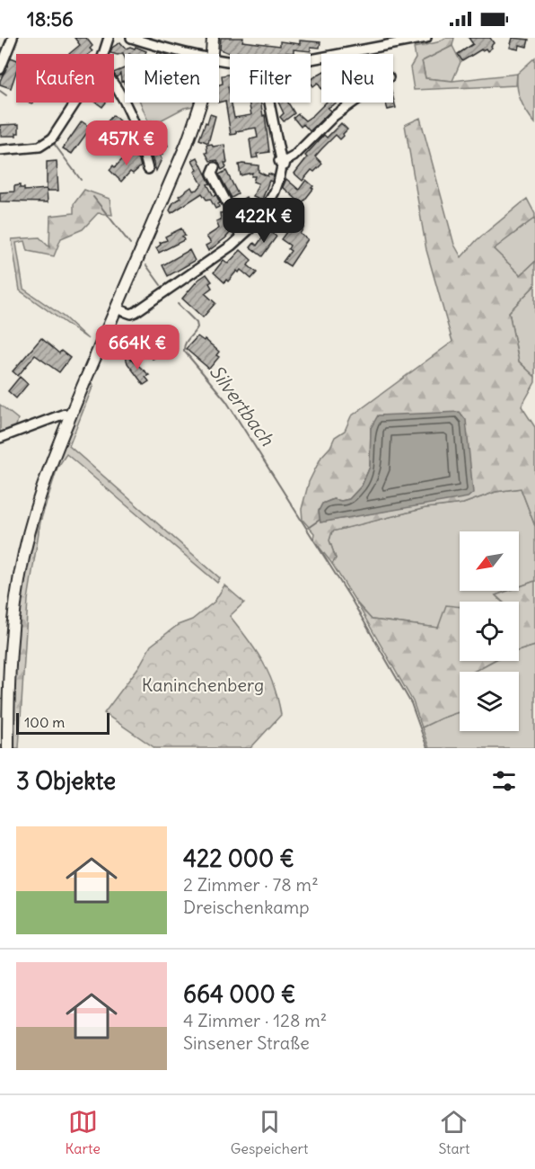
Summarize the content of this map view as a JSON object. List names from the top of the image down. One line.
{"water":["Silvertbach"],"parks":["Kaninchenberg"],"scale_bar":"100 m","north":"bottom left","page":{"status":"18:56","chip":["Kaufen","Mieten","Filter","Neu"],"price":["457K €","422K €","664K €"],"scale":"100 m","heading":"3 Objekte","list":[{"name":"422 000 €","note":"2 Zimmer · 78 m² · Dreischenkamp"},{"name":"664 000 €","note":"4 Zimmer · 128 m² · Sinsener Straße"}],"tabs":["Karte","Gespeichert","Start"]}}
